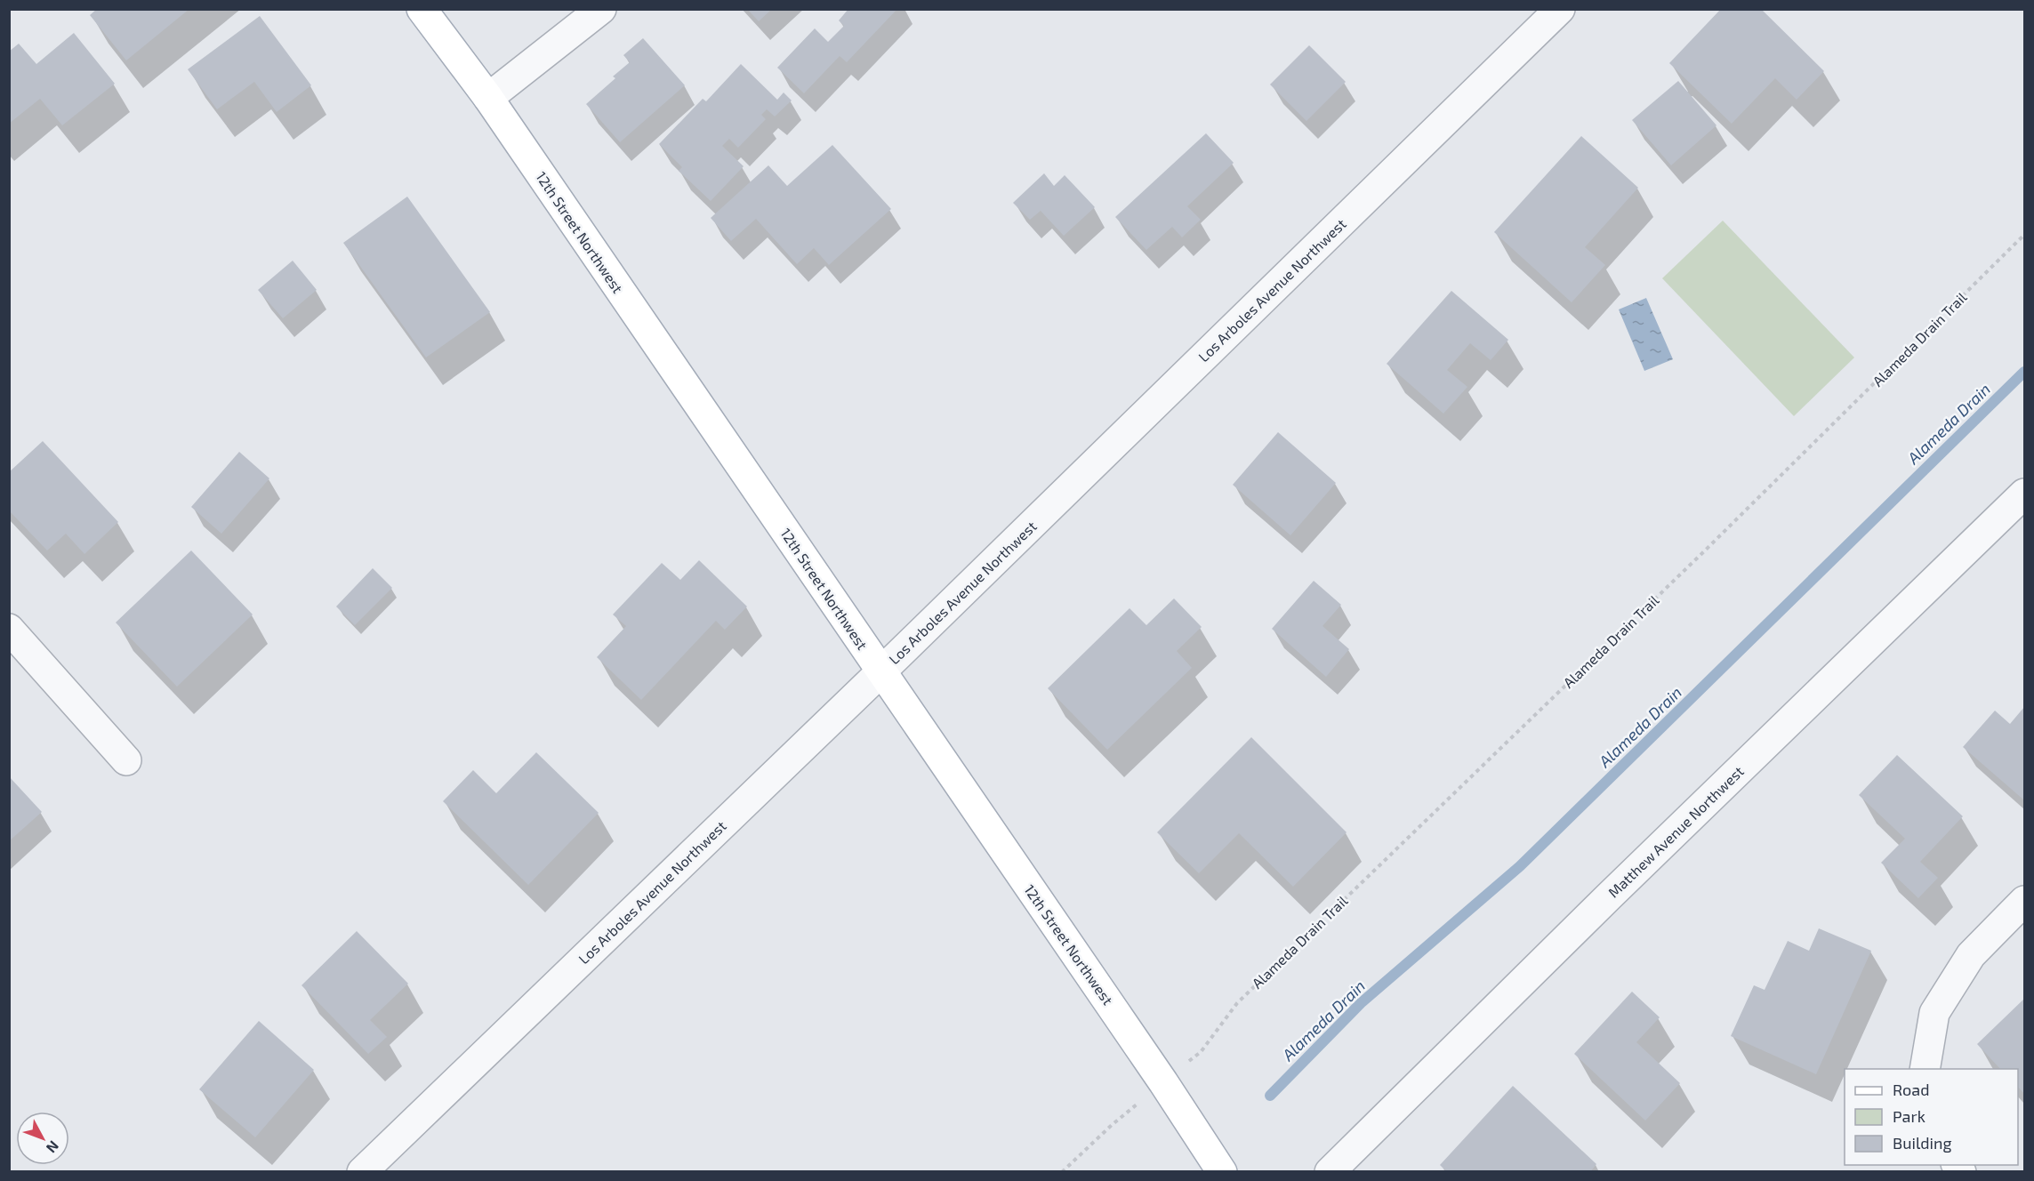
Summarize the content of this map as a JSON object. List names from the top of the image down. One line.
{"streets":{"main road":["12th Street Northwest"],"street":["Los Arboles Avenue Northwest","Matthew Avenue Northwest"],"path":["Alameda Drain Trail"]},"crossings":[["12th Street Northwest","Los Arboles Avenue Northwest"]],"water":["Alameda Drain"],"legend":["Road","Park","Building"],"north":"bottom right"}
